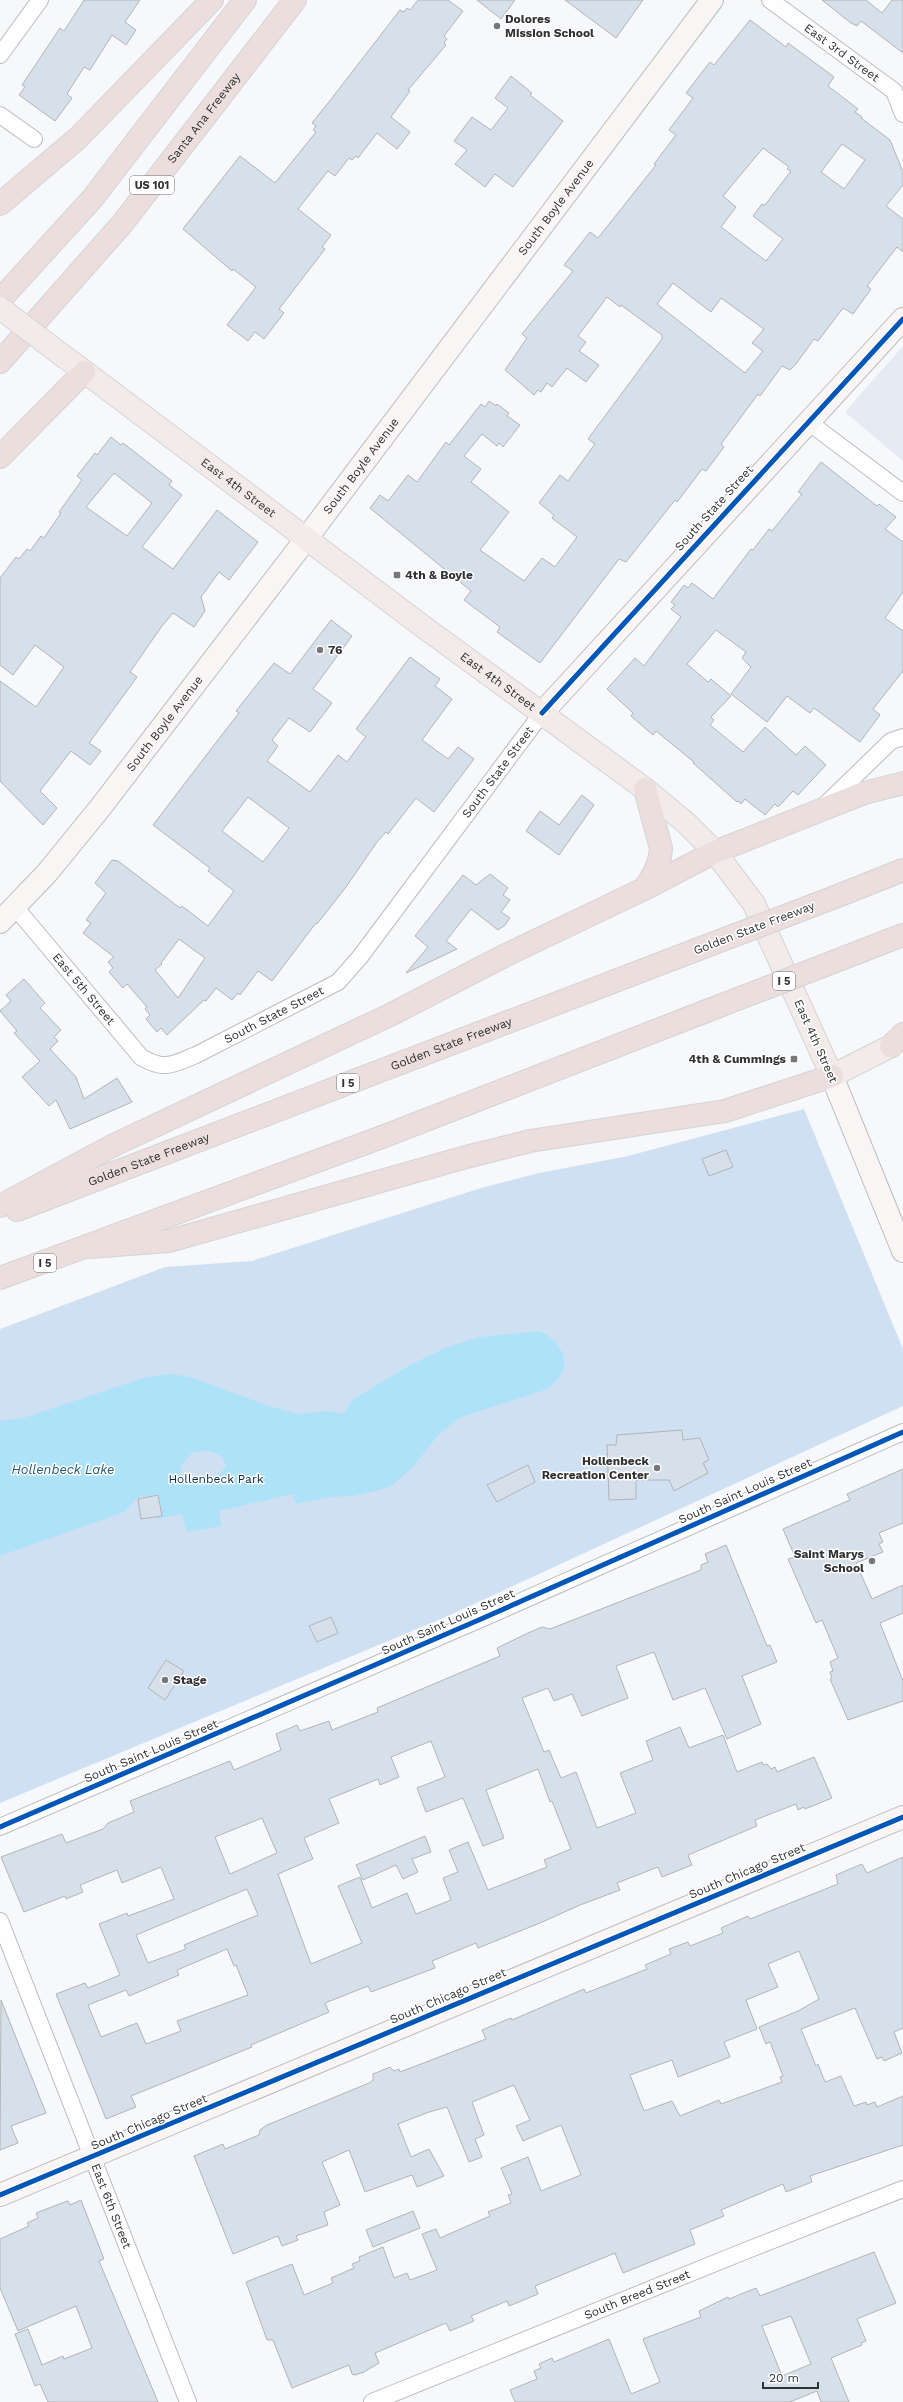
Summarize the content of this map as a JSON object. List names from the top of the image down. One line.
{"streets":{"highway":["Santa Ana Freeway","US 101","Golden State Freeway","I 5"],"main road":["East 4th Street"],"street":["East 3rd Street","South Boyle Avenue","South State Street","East 5th Street","South Saint Louis Street","South Chicago Street","East 6th Street","South Breed Street"]},"crossings":[["South Boyle Avenue","East 4th Street"],["South Boyle Avenue","East 5th Street"],["East 4th Street","South State Street"],["South State Street","East 5th Street"],["South Chicago Street","East 6th Street"]],"water":["Hollenbeck Lake"],"parks":["Hollenbeck Park"],"places":{"other":["Dolores Mission School","76","Hollenbeck Recreation Center","Saint Marys School","Stage"],"transit":["4th & Boyle","4th & Cummings"]},"scale_bar":"20 m"}
